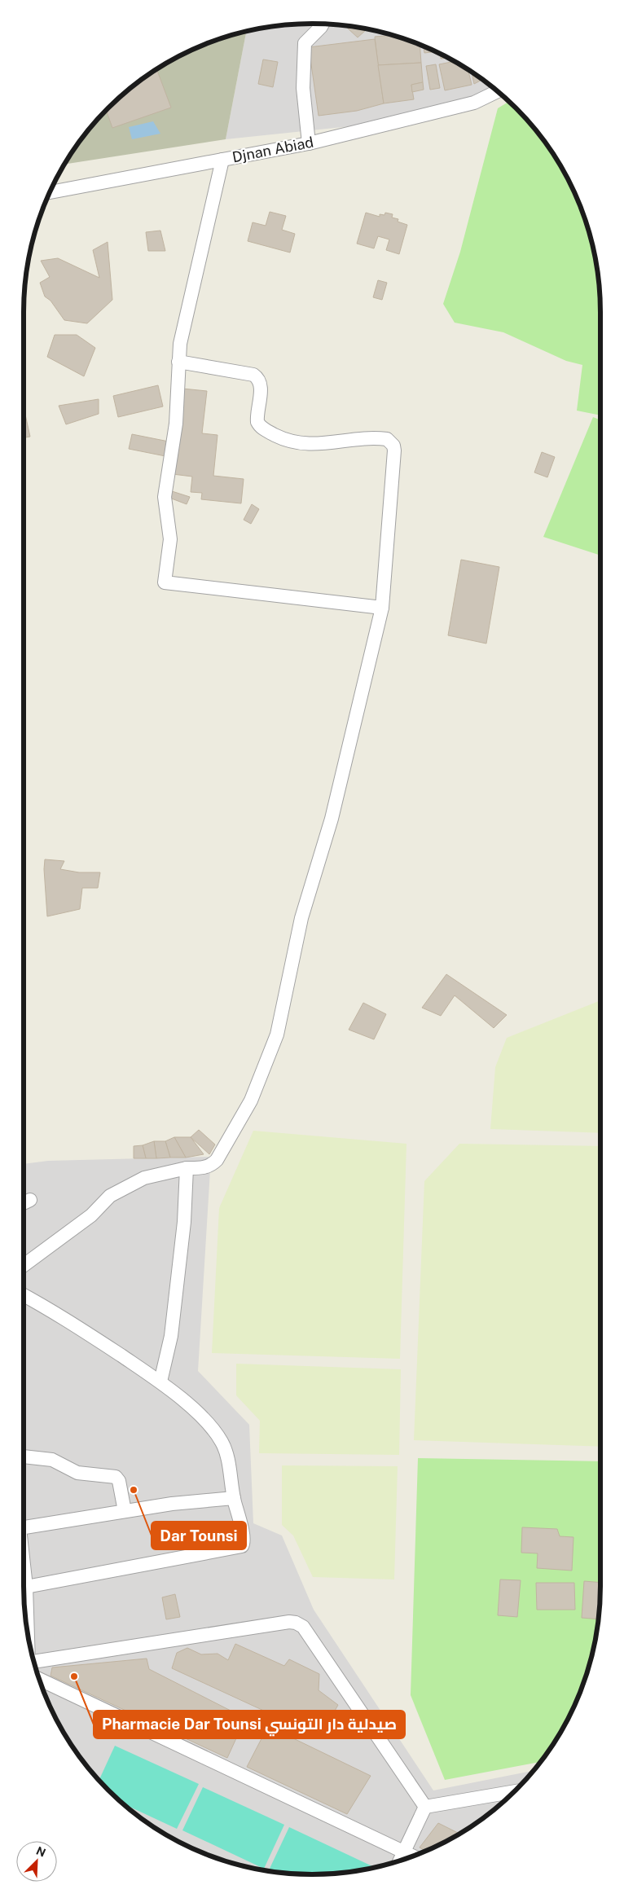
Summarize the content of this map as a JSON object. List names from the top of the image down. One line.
{"streets":{"street":["Djnan Abiad"]},"places":["Dar Tounsi","Pharmacie Dar Tounsi صيدلية دار التونسي"],"north":"top right"}
